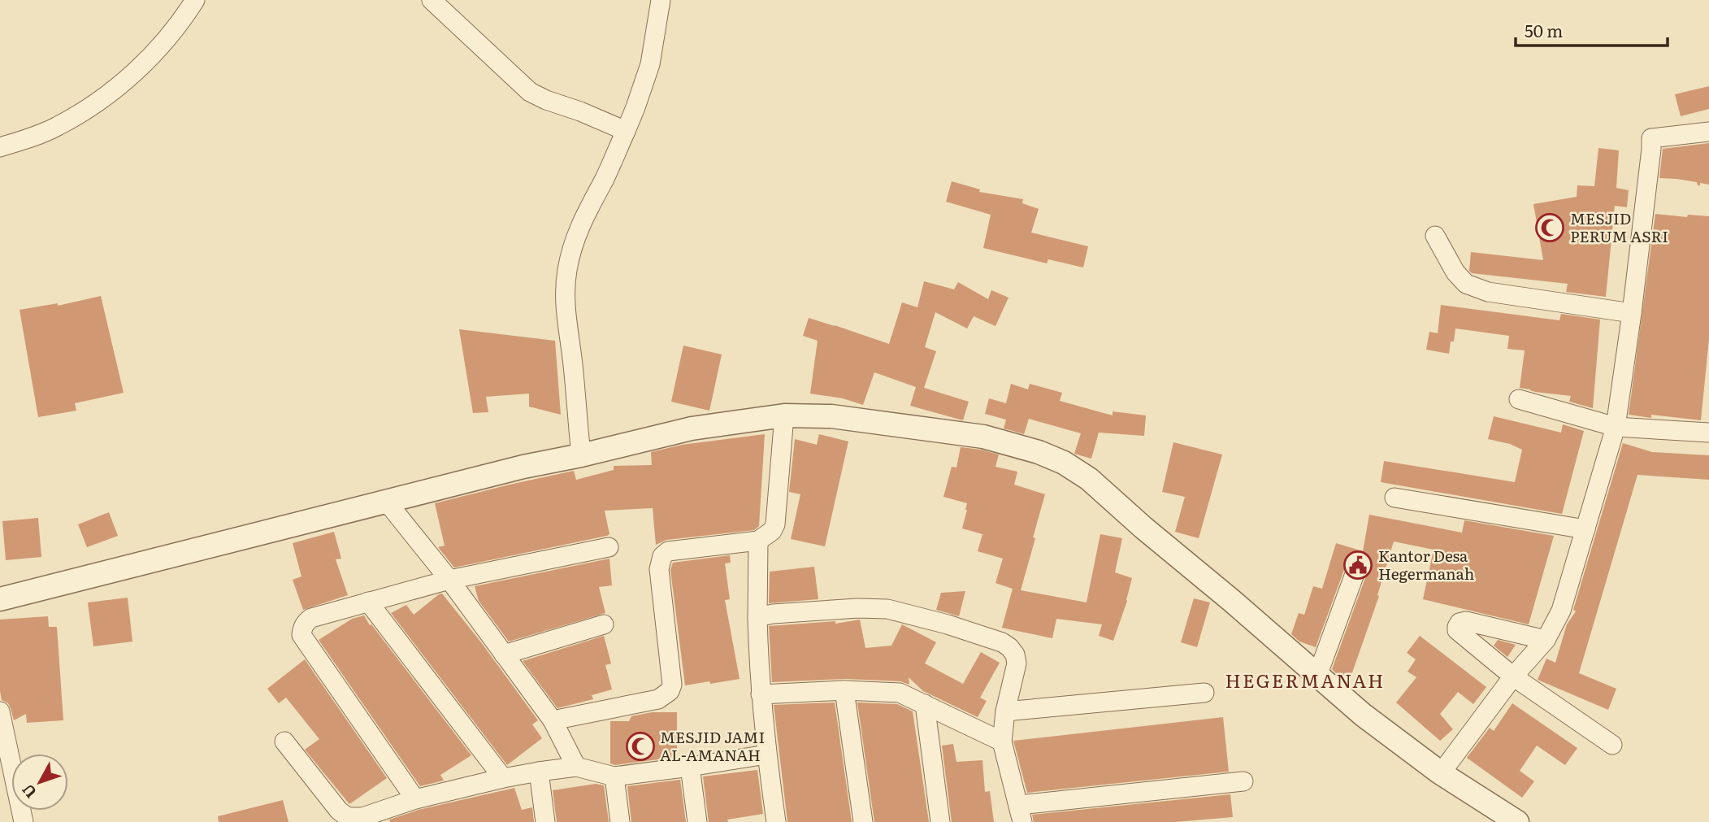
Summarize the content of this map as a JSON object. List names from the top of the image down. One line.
{"districts":["HEGERMANAH"],"places":{"mosque":["MESJID PERUM ASRI","MESJID JAMI AL-AMANAH"],"public building":["Kantor Desa Hegermanah"]},"scale_bar":"50 m","north":"bottom left"}
